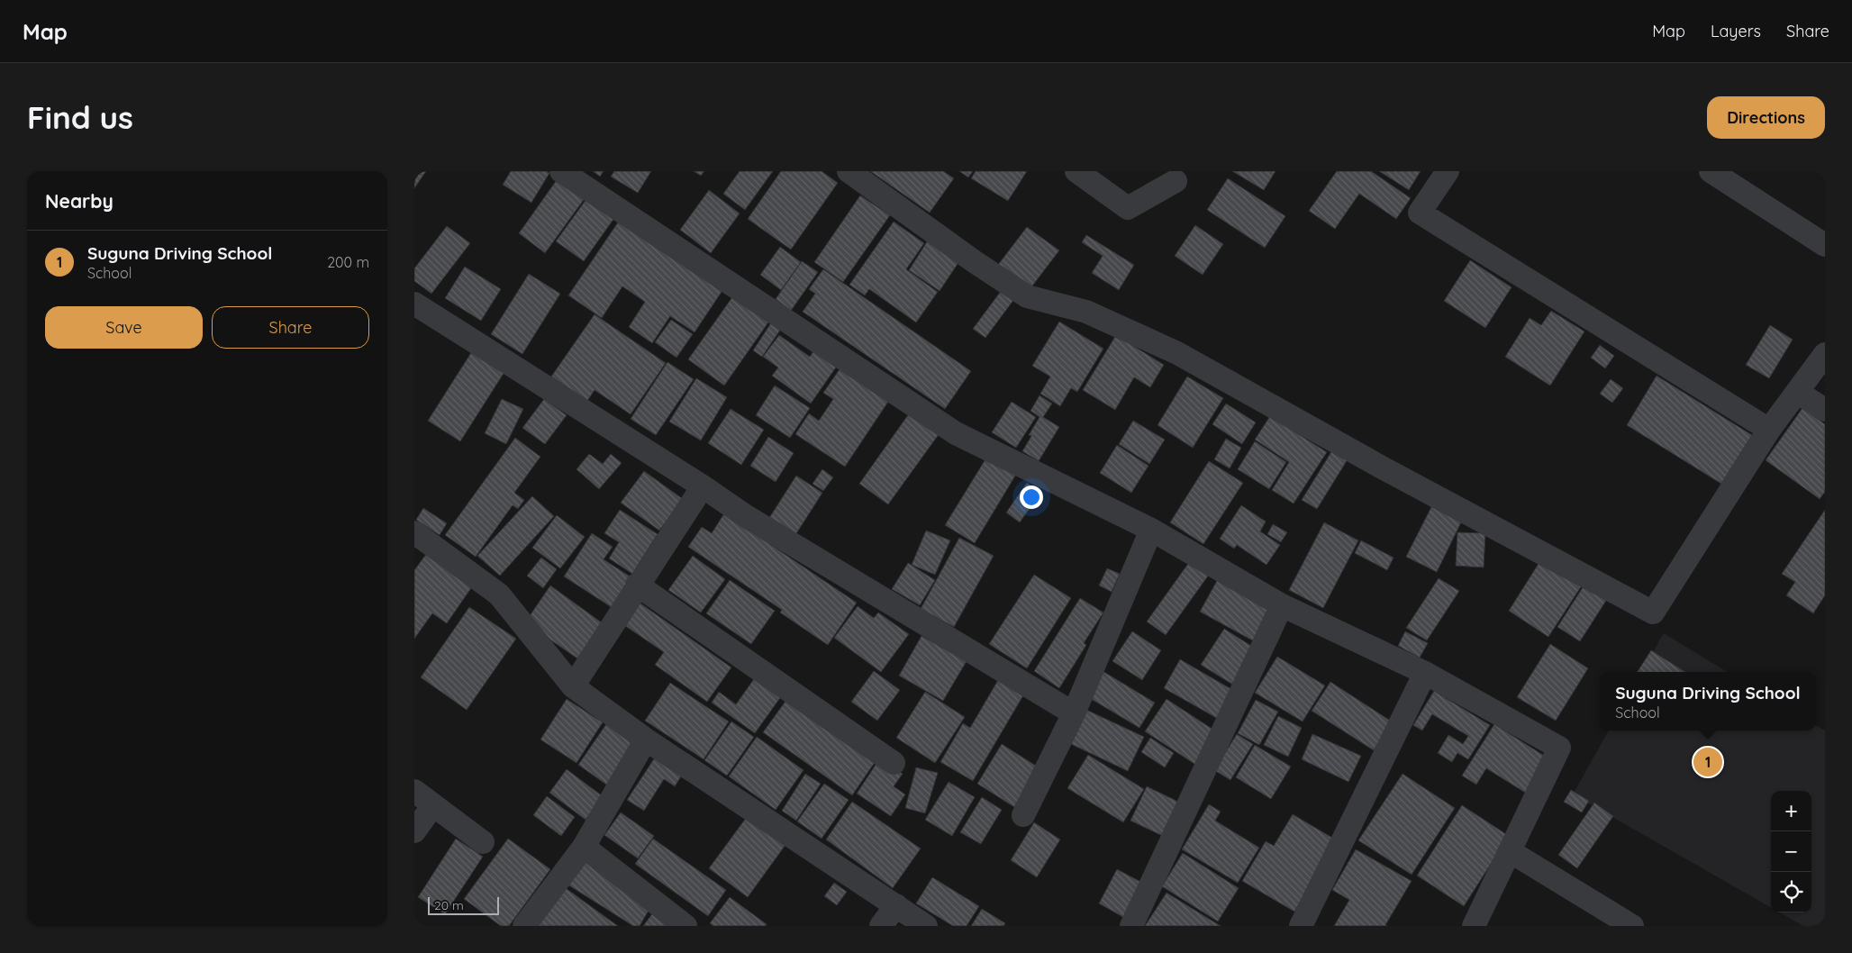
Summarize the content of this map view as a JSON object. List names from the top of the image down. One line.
{"scale_bar":"20 m","page":{"header":"Map","nav":["Map","Layers","Share"],"buttons":["Directions",["Save","Share"]],"title":"Find us","heading":"Nearby","list":[{"mark":"1","name":"Suguna Driving School","note":"School","value":"200 m"}],"popup":["Suguna Driving School","School"],"pins":"1","map_buttons":["+","−"],"scale":"20 m"}}
